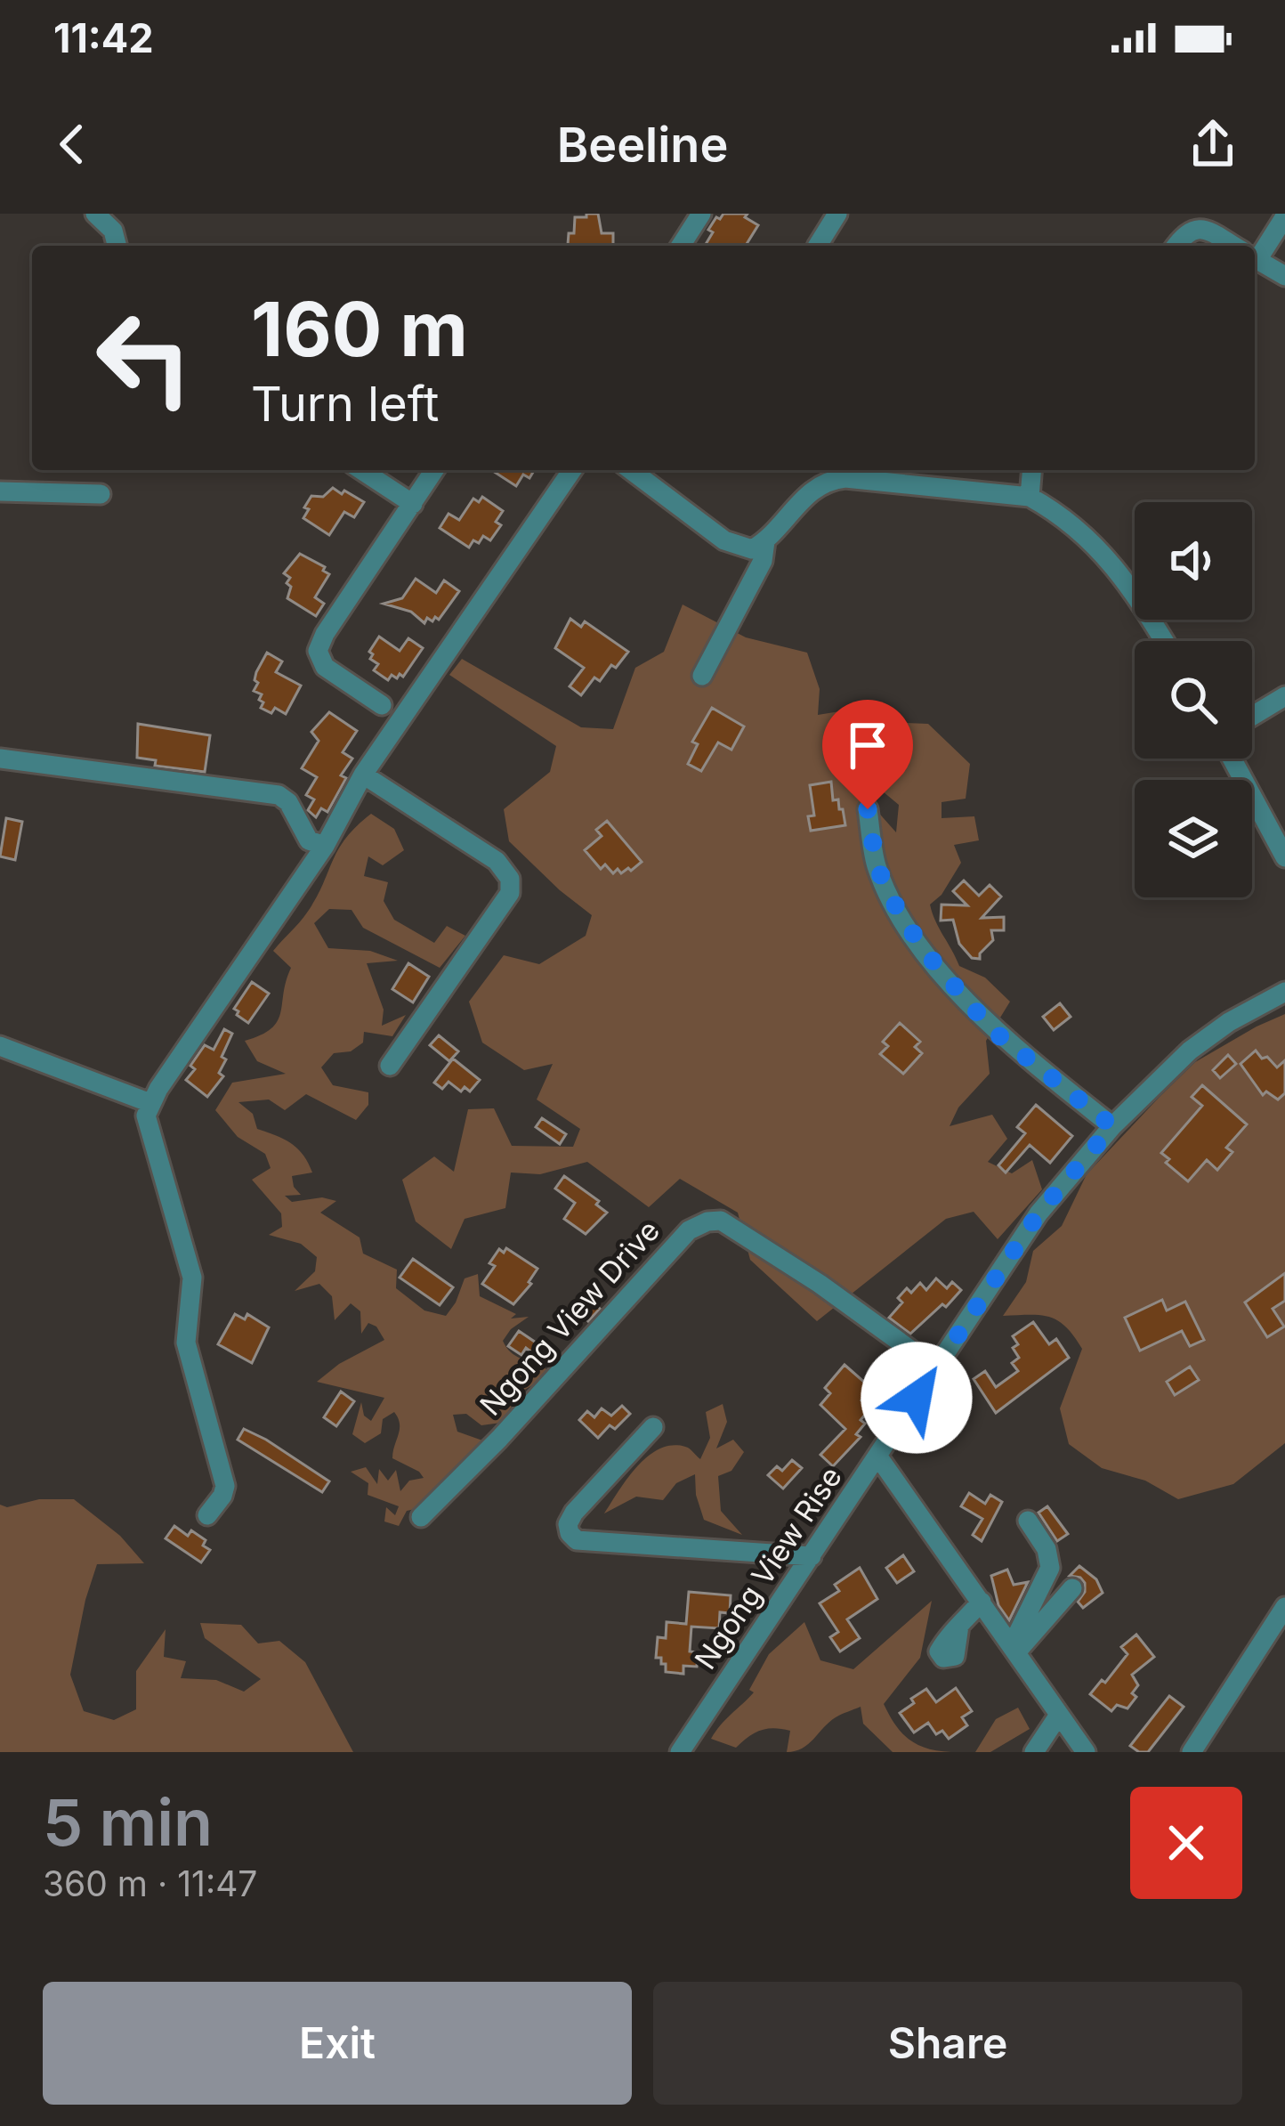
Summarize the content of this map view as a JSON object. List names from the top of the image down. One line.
{"streets":{"street":["Ngong View Drive","Ngong View Rise"]},"crossings":[["Ngong View Drive","Ngong View Rise"]],"page":{"status":"11:42","header":"Beeline","turn":["160 m","Turn left"],"heading":["5 min","360 m · 11:47"],"buttons":["Exit","Share"]}}
